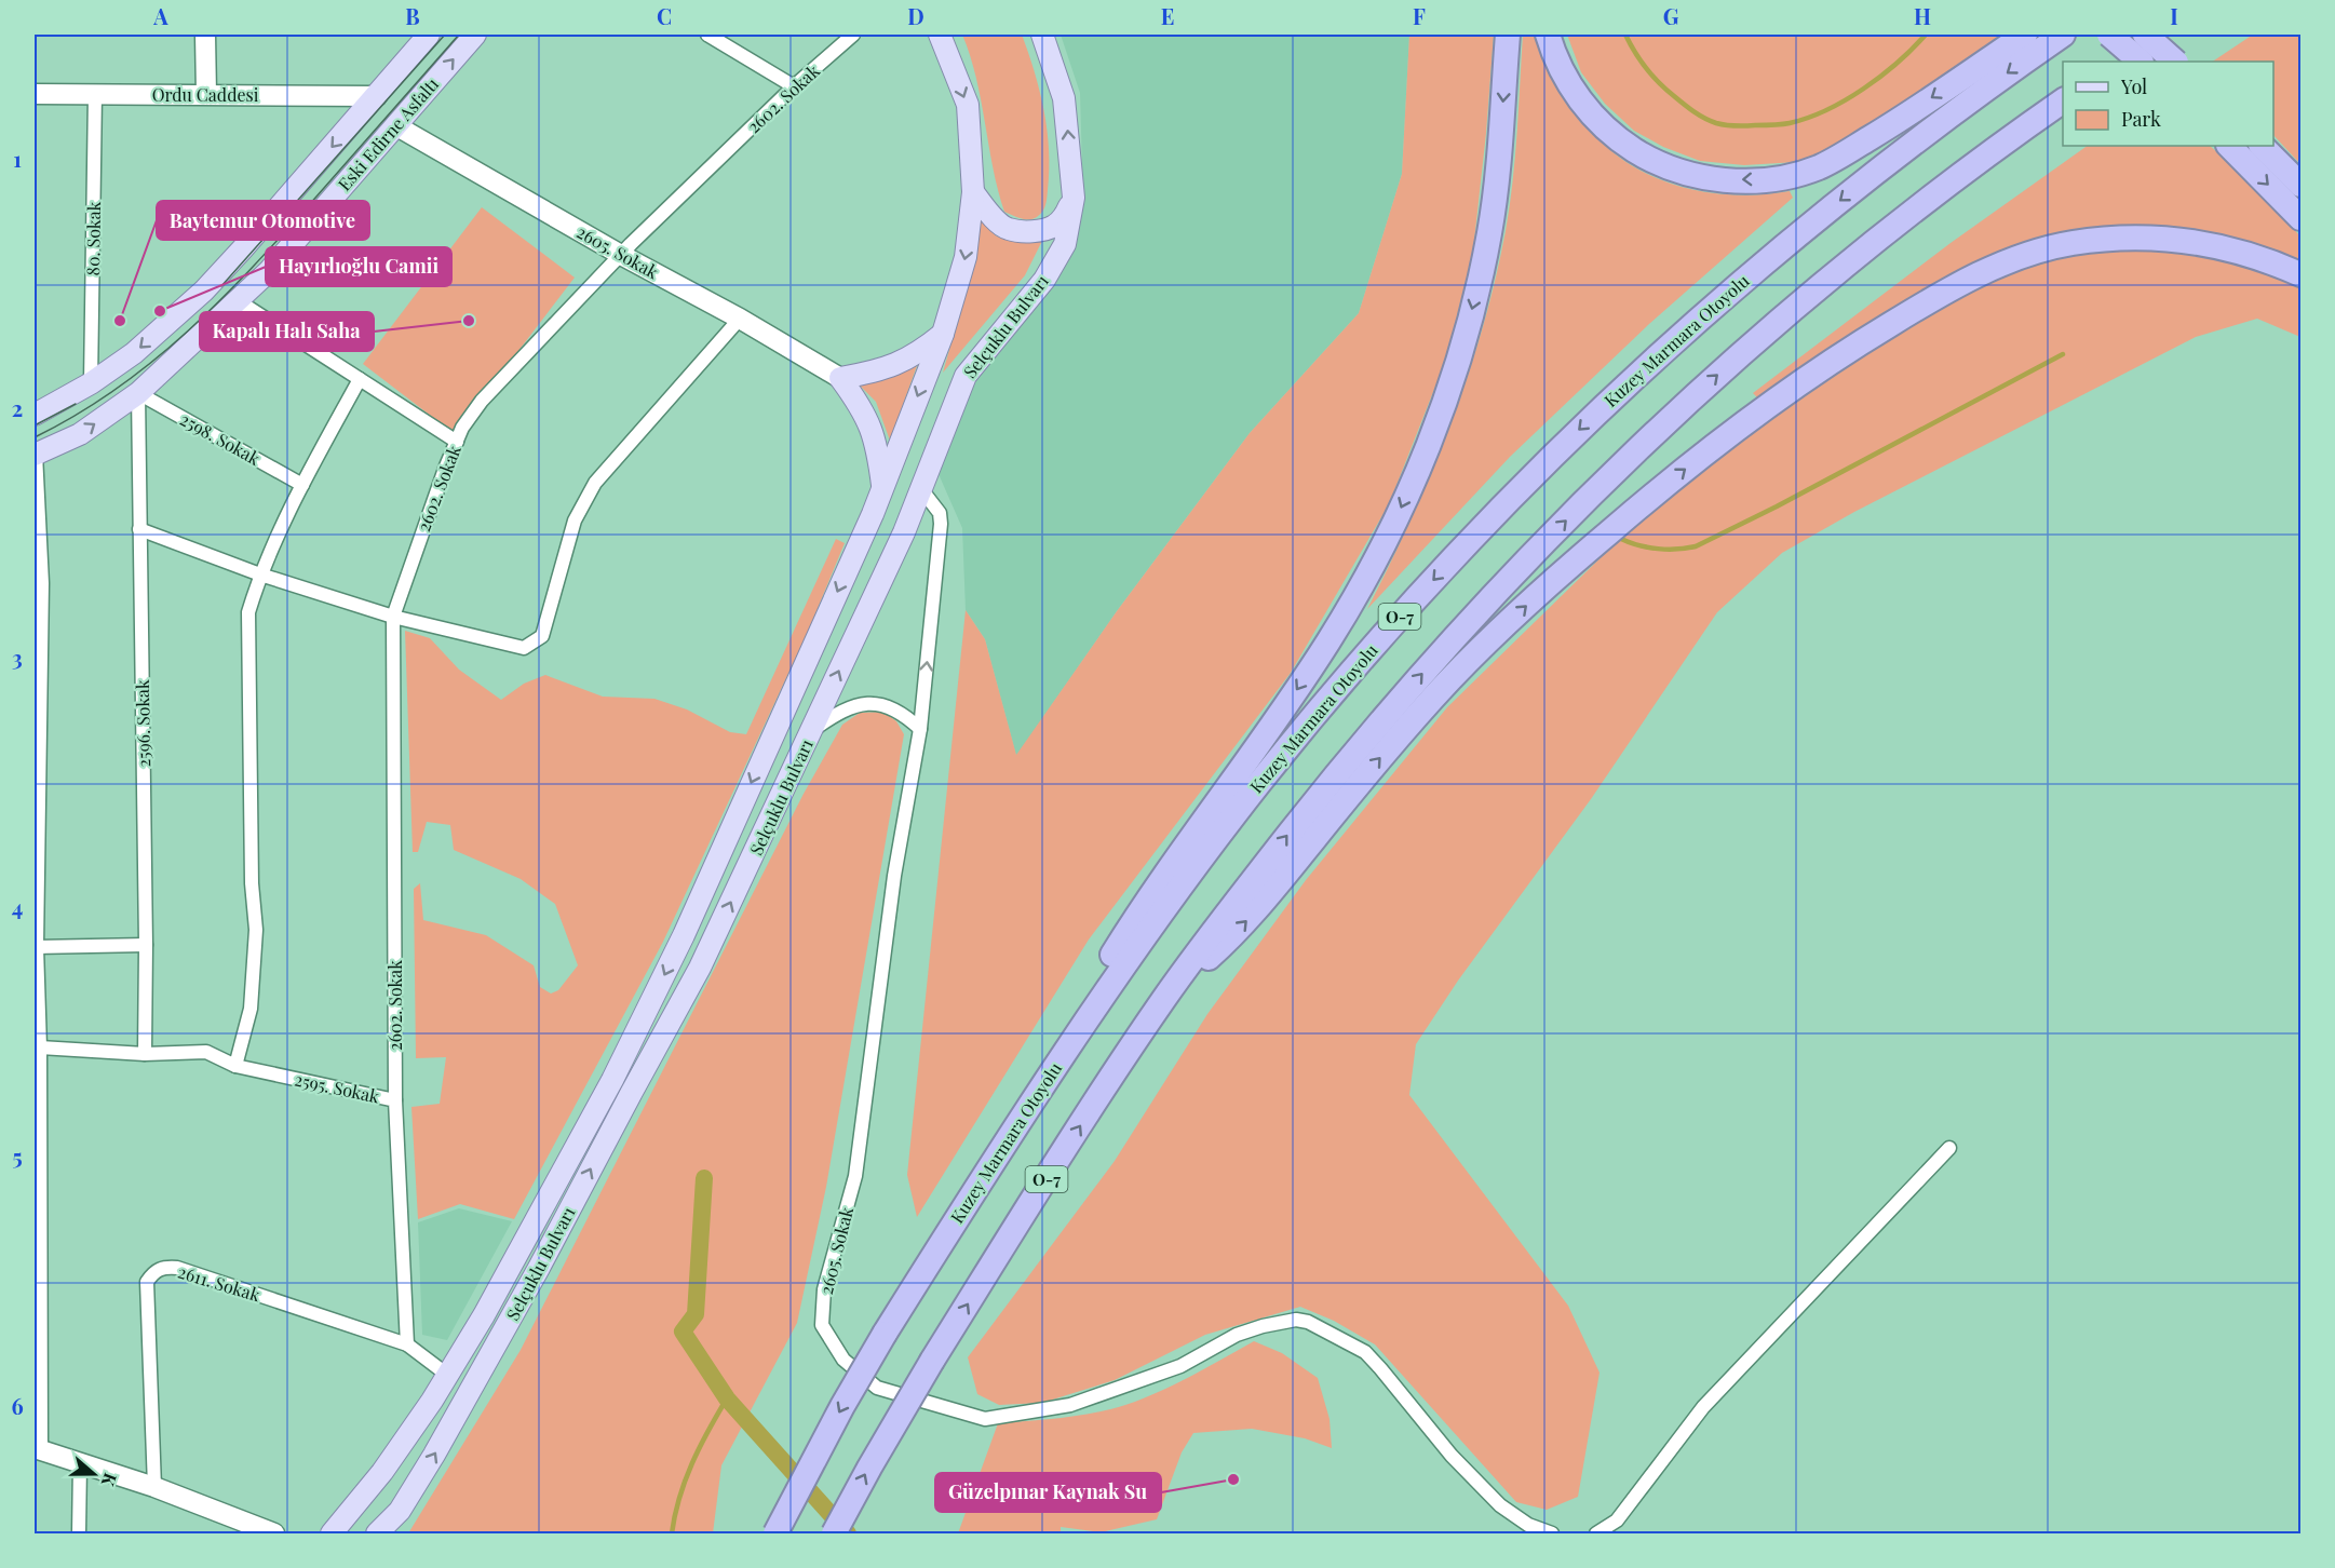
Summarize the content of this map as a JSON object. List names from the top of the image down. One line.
{"streets":{"highway":["Kuzey Marmara Otoyolu","O-7"],"main road":["Eski Edirne Asfaltı","Selçuklu Bulvarı"],"street":["Ordu Caddesi","2602. Sokak","80. Sokak","2605. Sokak","2598. Sokak","2596. Sokak","2595. Sokak","2611. Sokak"]},"crossings":[["Ordu Caddesi","Eski Edirne Asfaltı"],["Ordu Caddesi","80. Sokak"],["2602. Sokak","2605. Sokak"],["2602. Sokak","2595. Sokak"],["Eski Edirne Asfaltı","80. Sokak"],["Eski Edirne Asfaltı","2605. Sokak"],["Eski Edirne Asfaltı","2598. Sokak"],["Eski Edirne Asfaltı","2596. Sokak"],["2605. Sokak","Selçuklu Bulvarı"],["Selçuklu Bulvarı","2611. Sokak"],["2598. Sokak","2596. Sokak"],["2596. Sokak","2595. Sokak"],["2595. Sokak","2611. Sokak"]],"places":["Hayırlıoğlu Camii","Baytemur Otomotive","Kapalı Halı Saha","Güzelpınar Kaynak Su"],"legend":["Yol","Park"],"north":"right","grid":{"columns":["A","B","C","D","E","F","G","H","I"],"rows":["1","2","3","4","5","6"]}}
